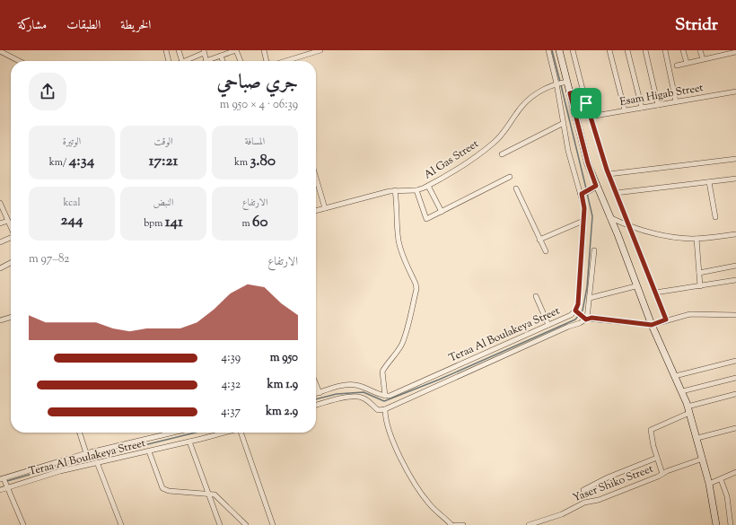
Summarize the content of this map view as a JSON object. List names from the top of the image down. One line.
{"streets":{"street":["Esam Higab Street","Al Gas Street","Teraa Al Boulakeya Street","Yaser Shiko Street"]},"crossings":[["Al Gas Street","Teraa Al Boulakeya Street"]],"page":{"header":"Stridr","nav":["الخريطة","الطبقات","مشاركة"],"heading":["جري صباحي","06:39 · 4 × 950 m"],"stats":[["المسافة","3.80 km"],["الوقت","17:21"],["الوتيرة","4:34 /km"],["الارتفاع","60 m"],["النبض","141 bpm"],["kcal","244"]],"chart":["الارتفاع","82–97 m"],"list":[{"name":"950 m","note":"4:39"},{"name":"1.9 km","note":"4:32"},{"name":"2.9 km","note":"4:37"}]}}
